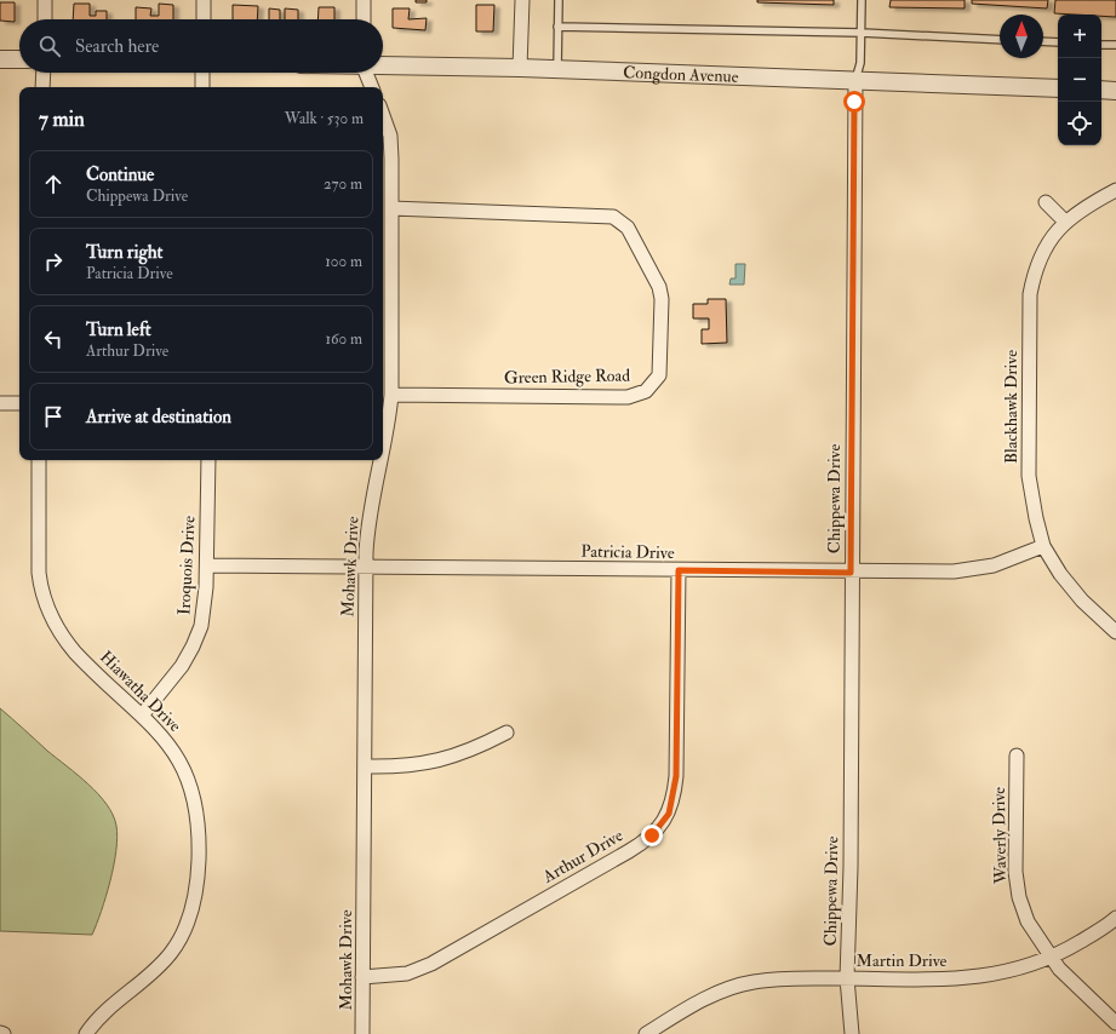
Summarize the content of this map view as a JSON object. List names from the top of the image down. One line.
{"streets":{"street":["Congdon Avenue","Green Ridge Road","Blackhawk Drive","Chippewa Drive","Patricia Drive","Iroquois Drive","Mohawk Drive","Hiawatha Drive","Waverly Drive","Arthur Drive","Martin Drive"]},"crossings":[["Congdon Avenue","Chippewa Drive"],["Green Ridge Road","Mohawk Drive"],["Blackhawk Drive","Patricia Drive"],["Chippewa Drive","Patricia Drive"],["Chippewa Drive","Martin Drive"],["Patricia Drive","Iroquois Drive"],["Patricia Drive","Mohawk Drive"],["Patricia Drive","Arthur Drive"],["Iroquois Drive","Hiawatha Drive"],["Mohawk Drive","Arthur Drive"],["Waverly Drive","Martin Drive"]],"north":"top","page":{"map_buttons":["+","−"],"search":"Search here","heading":["7 min","Walk · 530 m"],"list":[["Continue","Chippewa Drive","270 m"],["Turn right","Patricia Drive","100 m"],["Turn left","Arthur Drive","160 m"],"Arrive at destination"]}}
